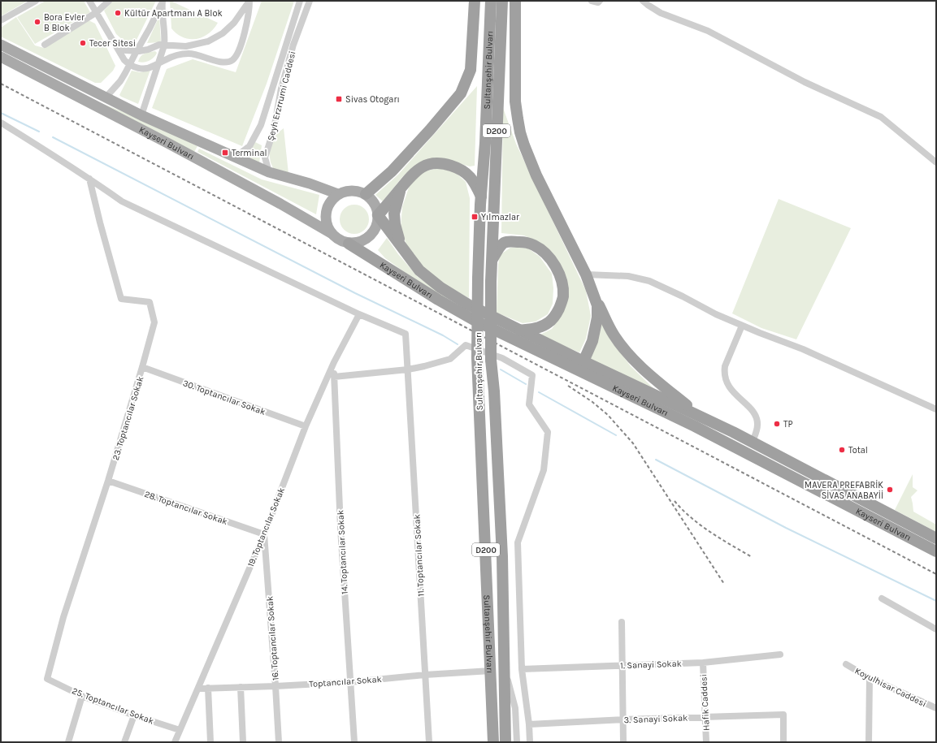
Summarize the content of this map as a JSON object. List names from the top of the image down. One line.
{"streets":{"highway":["Sultanşehir Bulvarı","D200","Kayseri Bulvarı"],"street":["Şeyh Erzrrumi Caddesi","30. Toptancılar Sokak","23. Toptancılar Sokak","28. Toptancılar Sokak","19. Toptancılar Sokak","14. Toptancılar Sokak","11. Toptancılar Sokak","16. Toptancılar Sokak","1. Sanayi Sokak","Toptancılar Sokak","Koyulhisar Caddesi","Hafik Caddesi","25. Toptancılar Sokak","3. Sanayi Sokak"]},"crossings":[["Sultanşehir Bulvarı","Toptancılar Sokak"],["Şeyh Erzrrumi Caddesi","Kayseri Bulvarı"],["30. Toptancılar Sokak","23. Toptancılar Sokak"],["30. Toptancılar Sokak","19. Toptancılar Sokak"],["23. Toptancılar Sokak","28. Toptancılar Sokak"],["23. Toptancılar Sokak","25. Toptancılar Sokak"],["28. Toptancılar Sokak","19. Toptancılar Sokak"],["28. Toptancılar Sokak","16. Toptancılar Sokak"],["19. Toptancılar Sokak","14. Toptancılar Sokak"],["19. Toptancılar Sokak","11. Toptancılar Sokak"],["19. Toptancılar Sokak","16. Toptancılar Sokak"],["19. Toptancılar Sokak","Toptancılar Sokak"],["19. Toptancılar Sokak","25. Toptancılar Sokak"],["14. Toptancılar Sokak","Toptancılar Sokak"],["11. Toptancılar Sokak","Toptancılar Sokak"],["16. Toptancılar Sokak","Toptancılar Sokak"],["1. Sanayi Sokak","Hafik Caddesi"],["Hafik Caddesi","3. Sanayi Sokak"]],"places":{"other":["Kültür Apartmanı A Blok","Bora Evler B Blok","Tecer Sitesi","TP","Total","MAVERA PREFABRİK SİVAS ANABAYİİ"],"transit":["Sivas Otogarı","Terminal","Yılmazlar"]}}
